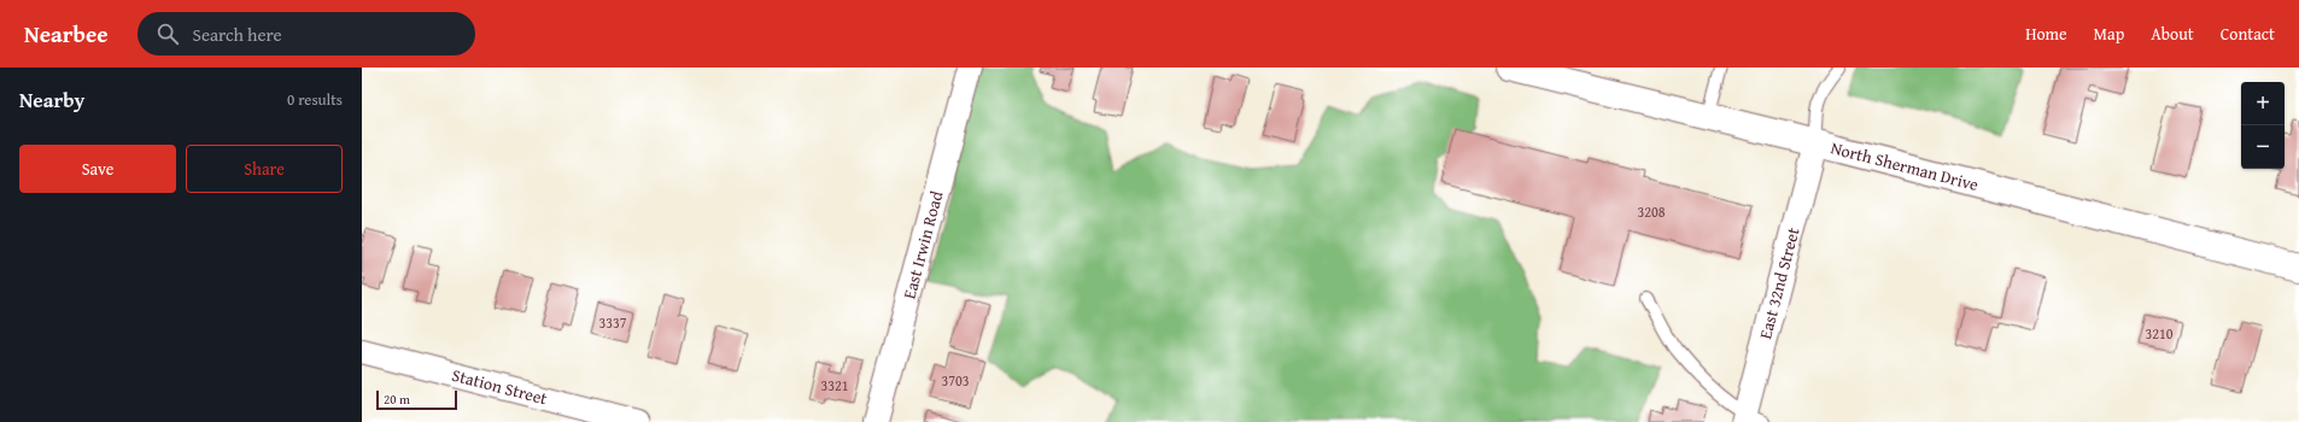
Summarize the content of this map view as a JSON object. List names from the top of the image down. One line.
{"streets":{"main road":["North Sherman Drive"],"street":["East Irwin Road","East 32nd Street","Station Street"]},"crossings":[["North Sherman Drive","East 32nd Street"]],"house_numbers":["3208","3337","3210","3703","3321"],"scale_bar":"20 m","page":{"header":"Nearbee","search":"Search here","nav":["Home","Map","About","Contact"],"heading":["Nearby","0 results"],"map_buttons":["+","−"],"buttons":["Save","Share"],"scale":"20 m"}}
